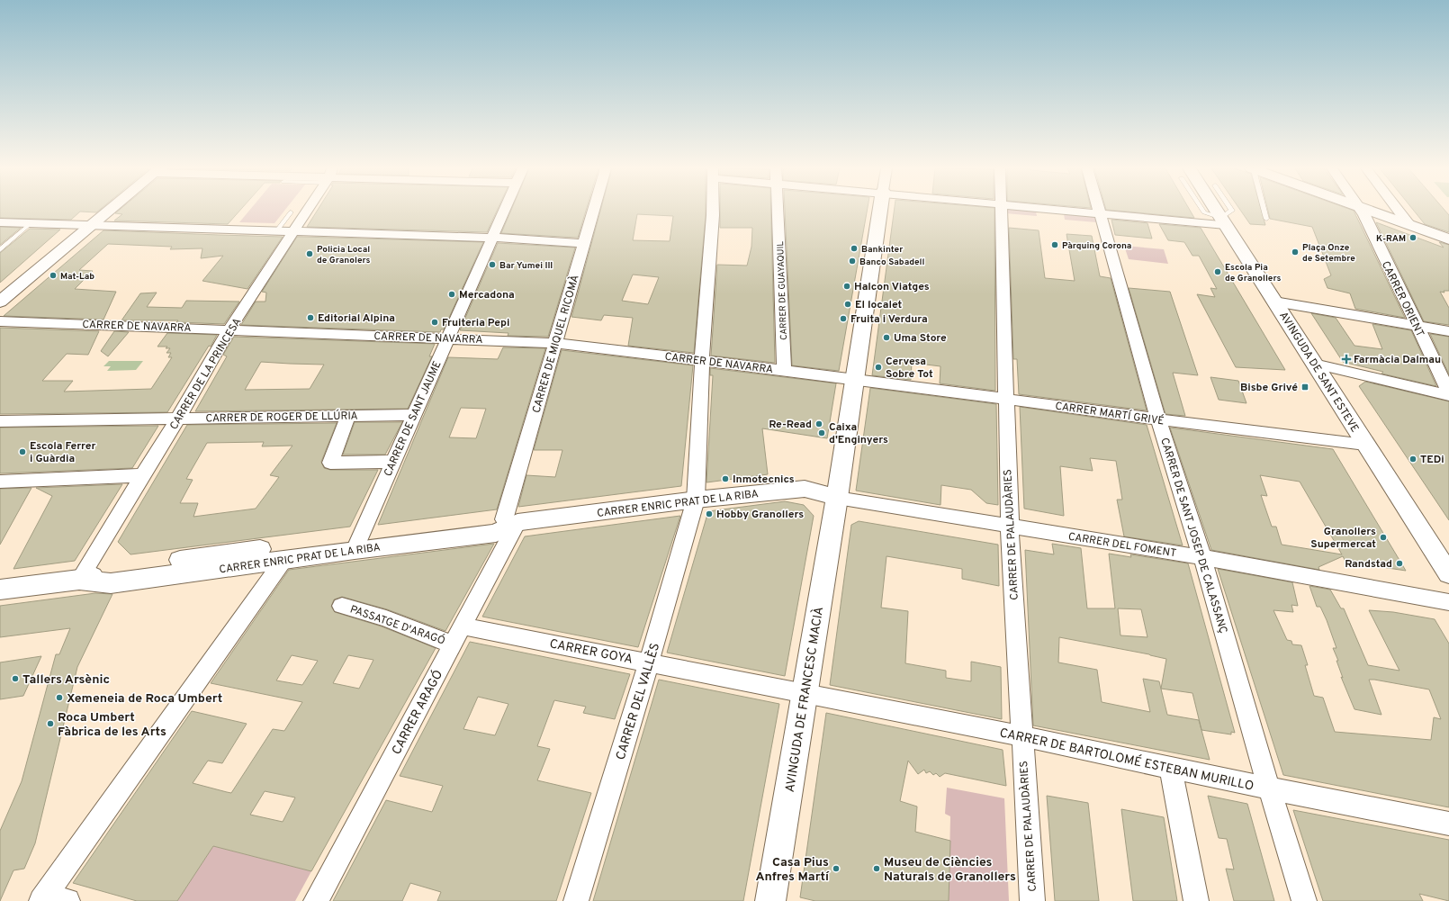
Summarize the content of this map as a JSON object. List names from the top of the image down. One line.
{"streets":{"street":["CARRER DE GUAYAQUIL","CARRER ORIENT","CARRER DE NAVARRA","CARRER DE MIQUEL RICOMÀ","AVINGUDA DE SANT ESTEVE","CARRER DE LA PRINCESA","CARRER MARTÍ GRIVÉ","CARRER DE ROGER DE LLÚRIA","CARRER DE SANT JAUME","CARRER ENRIC PRAT DE LA RIBA","CARRER DE PALAUDÀRIES","CARRER DE SANT JOSEP DE CALASSANÇ","CARRER DEL FOMENT","PASSATGE D'ARAGÓ","CARRER GOYA","AVINGUDA DE FRANCESC MACIÀ","CARRER DEL VALLÈS","CARRER ARAGÓ","CARRER DE BARTOLOMÉ ESTEBAN MURILLO"]},"crossings":[["CARRER DE GUAYAQUIL","CARRER DE NAVARRA"],["CARRER DE NAVARRA","CARRER DE MIQUEL RICOMÀ"],["CARRER DE NAVARRA","CARRER DE LA PRINCESA"],["CARRER DE NAVARRA","CARRER MARTÍ GRIVÉ"],["CARRER DE NAVARRA","CARRER DE SANT JAUME"],["CARRER DE NAVARRA","AVINGUDA DE FRANCESC MACIÀ"],["CARRER DE NAVARRA","CARRER DEL VALLÈS"],["CARRER DE MIQUEL RICOMÀ","CARRER ENRIC PRAT DE LA RIBA"],["CARRER DE MIQUEL RICOMÀ","CARRER ARAGÓ"],["AVINGUDA DE SANT ESTEVE","CARRER MARTÍ GRIVÉ"],["CARRER DE LA PRINCESA","CARRER DE ROGER DE LLÚRIA"],["CARRER DE LA PRINCESA","CARRER ENRIC PRAT DE LA RIBA"],["CARRER MARTÍ GRIVÉ","CARRER DE PALAUDÀRIES"],["CARRER MARTÍ GRIVÉ","CARRER DE SANT JOSEP DE CALASSANÇ"],["CARRER MARTÍ GRIVÉ","AVINGUDA DE FRANCESC MACIÀ"],["CARRER DE ROGER DE LLÚRIA","CARRER DE SANT JAUME"],["CARRER DE SANT JAUME","CARRER ENRIC PRAT DE LA RIBA"],["CARRER ENRIC PRAT DE LA RIBA","CARRER DEL FOMENT"],["CARRER ENRIC PRAT DE LA RIBA","AVINGUDA DE FRANCESC MACIÀ"],["CARRER ENRIC PRAT DE LA RIBA","CARRER DEL VALLÈS"],["CARRER ENRIC PRAT DE LA RIBA","CARRER ARAGÓ"],["CARRER DE PALAUDÀRIES","CARRER DEL FOMENT"],["CARRER DE PALAUDÀRIES","CARRER DE BARTOLOMÉ ESTEBAN MURILLO"],["CARRER DE SANT JOSEP DE CALASSANÇ","CARRER DEL FOMENT"],["CARRER DE SANT JOSEP DE CALASSANÇ","CARRER DE BARTOLOMÉ ESTEBAN MURILLO"],["CARRER DEL FOMENT","AVINGUDA DE FRANCESC MACIÀ"],["PASSATGE D'ARAGÓ","CARRER GOYA"],["PASSATGE D'ARAGÓ","CARRER ARAGÓ"],["CARRER GOYA","AVINGUDA DE FRANCESC MACIÀ"],["CARRER GOYA","CARRER DEL VALLÈS"],["CARRER GOYA","CARRER ARAGÓ"],["CARRER GOYA","CARRER DE BARTOLOMÉ ESTEBAN MURILLO"],["AVINGUDA DE FRANCESC MACIÀ","CARRER DE BARTOLOMÉ ESTEBAN MURILLO"]],"places":{"other":["K-RAM","Pàrquing Corona","Bankinter","Plaça Onze de Setembre","Policia Local de Granolers","Banco Sabadell","Bar Yumei III","Escola Pia de Granollers","Mat-Lab","Halcon Viatges","Mercadona","El localet","Editorial Alpina","Fruita i Verdura","Fruiteria Pepi","Uma Store","Cervesa Sobre Tot","Re-Read","Caixa d'Enginyers","Escola Ferrer i Guàrdia","TEDi","Inmotecnics","Hobby Granollers","Granollers Supermercat","Randstad","Tallers Arsènic","Xemeneia de Roca Umbert","Roca Umbert Fàbrica de les Arts","Casa Pius Anfres Martí","Museu de Ciències Naturals de Granollers"],"health":["Farmàcia Dalmau"],"transit":["Bisbe Grivé"]}}
